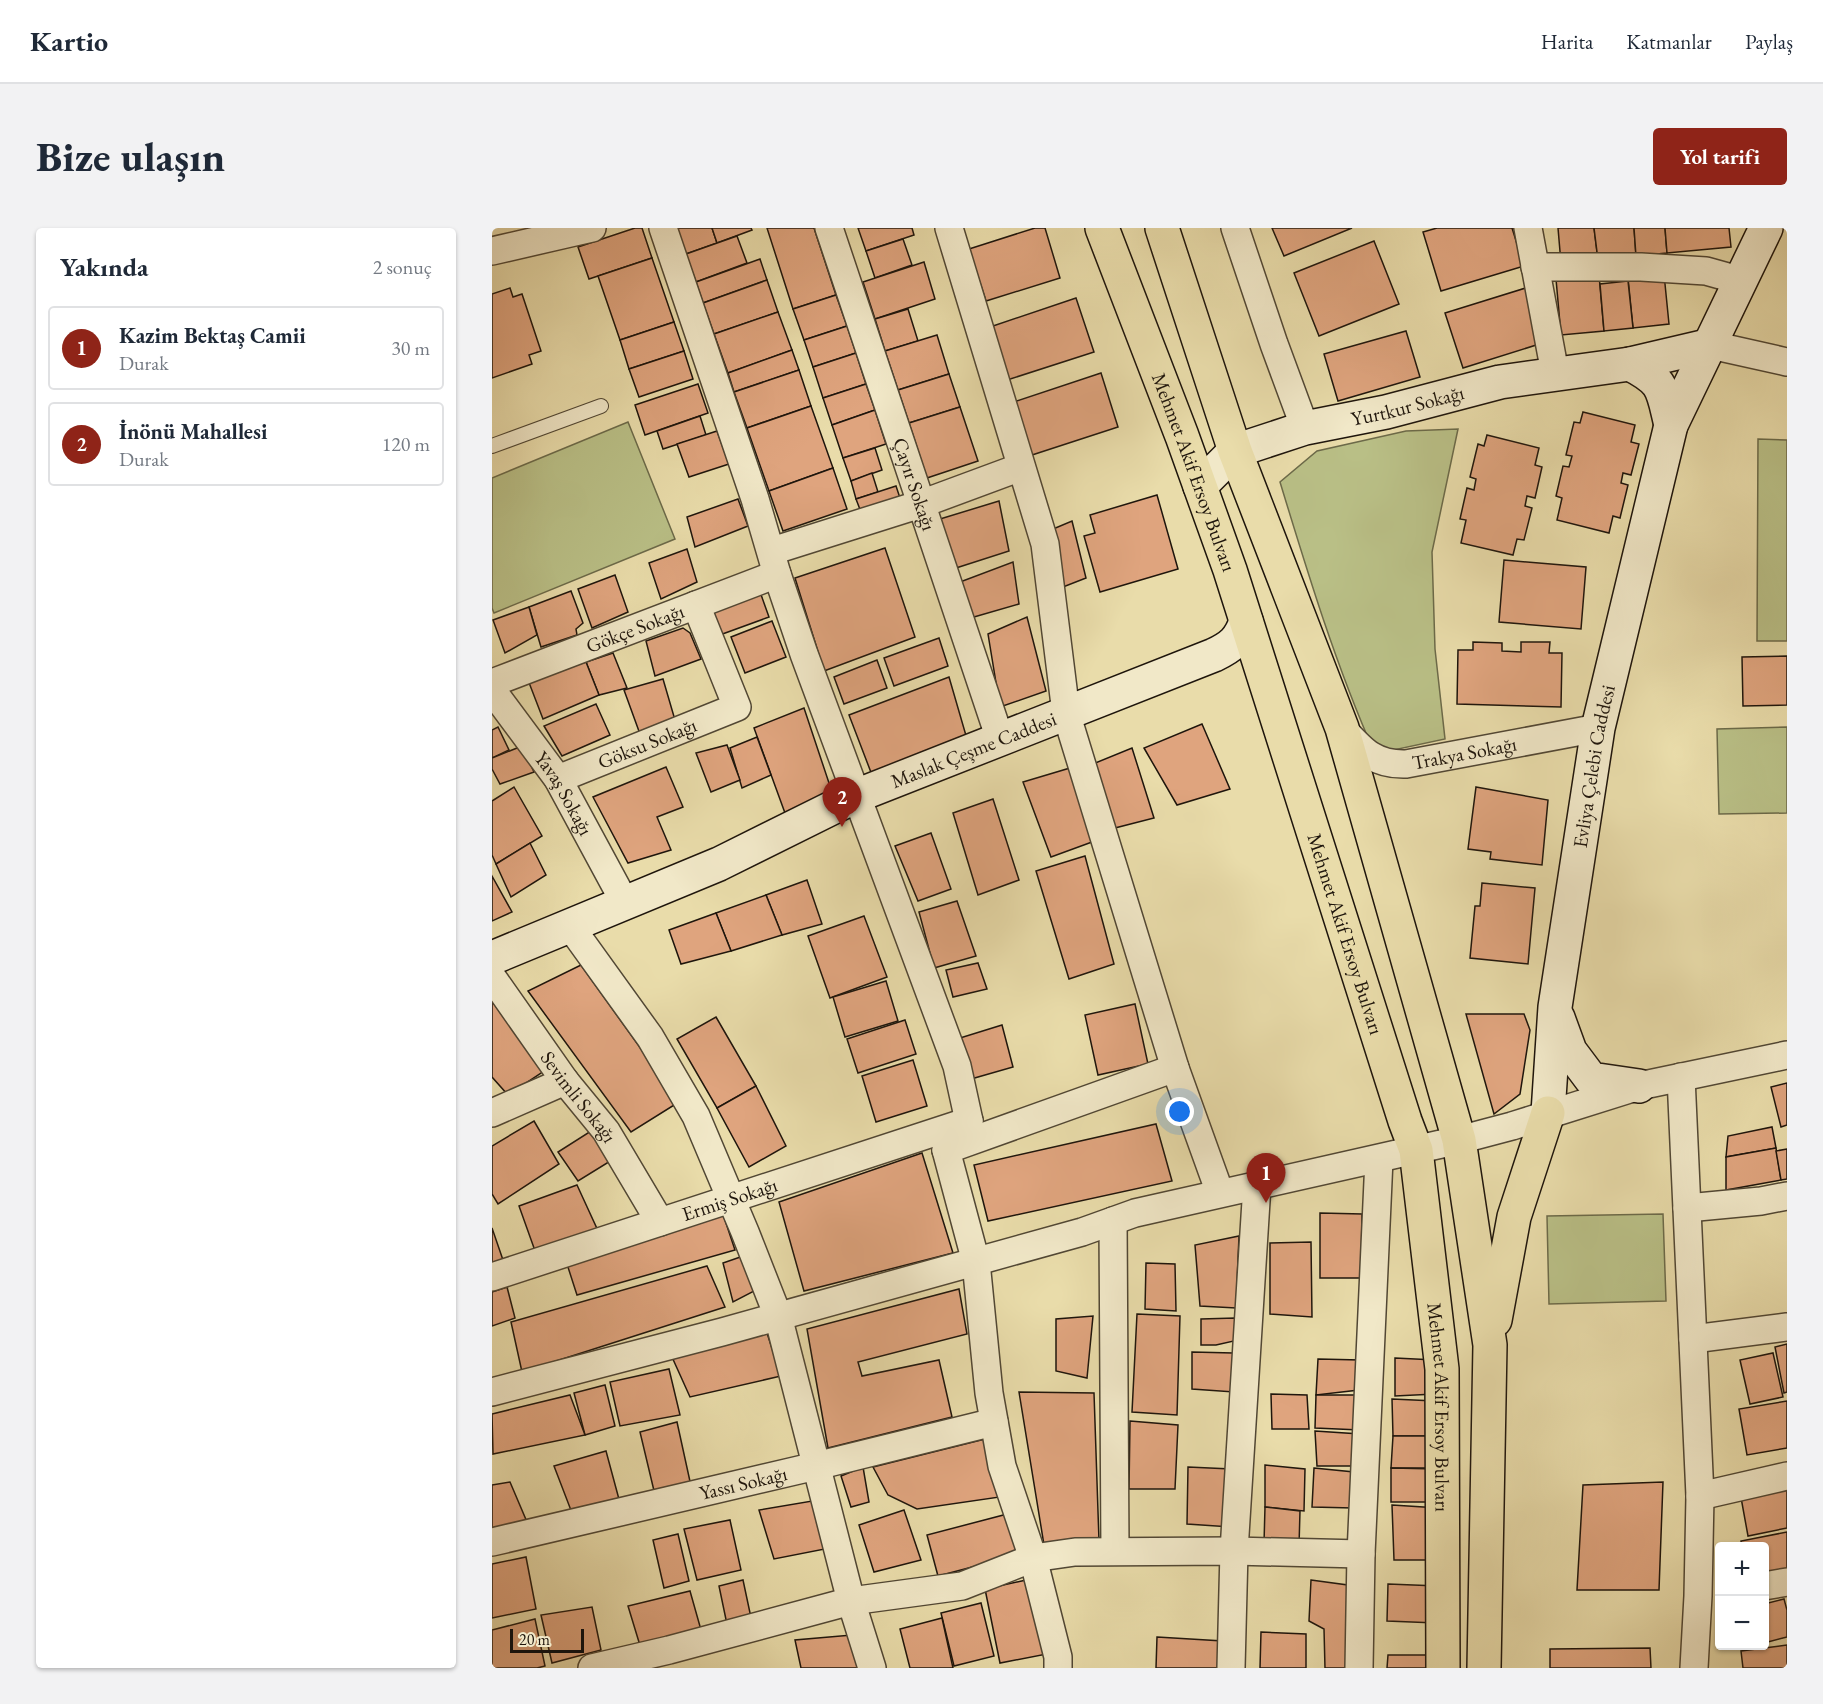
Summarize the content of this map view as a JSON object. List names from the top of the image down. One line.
{"streets":{"main road":["Mehmet Akif Ersoy Bulvarı"],"street":["Yurtkur Sokağı","Çayır Sokağı","Gökçe Sokağı","Göksu Sokağı","Maslak Çeşme Caddesi","Trakya Sokağı","Evliya Çelebi Caddesi","Yavaş Sokağı","Sevimli Sokağı","Ermiş Sokağı","Yassı Sokağı"]},"crossings":[["Yurtkur Sokağı","Mehmet Akif Ersoy Bulvarı"],["Yurtkur Sokağı","Evliya Çelebi Caddesi"],["Mehmet Akif Ersoy Bulvarı","Maslak Çeşme Caddesi"],["Çayır Sokağı","Gökçe Sokağı"],["Çayır Sokağı","Maslak Çeşme Caddesi"],["Gökçe Sokağı","Göksu Sokağı"],["Göksu Sokağı","Yavaş Sokağı"],["Maslak Çeşme Caddesi","Yavaş Sokağı"],["Trakya Sokağı","Evliya Çelebi Caddesi"],["Sevimli Sokağı","Ermiş Sokağı"]],"scale_bar":"20 m","page":{"header":"Kartio","nav":["Harita","Katmanlar","Paylaş"],"buttons":"Yol tarifi","title":"Bize ulaşın","heading":["Yakında","2 sonuç"],"list":[{"mark":"1","name":"Kazim Bektaş Camii","note":"Durak","value":"30 m"},{"mark":"2","name":"İnönü Mahallesi","note":"Durak","value":"120 m"}],"pins":["2","1"],"map_buttons":["+","−"],"scale":"20 m"}}
